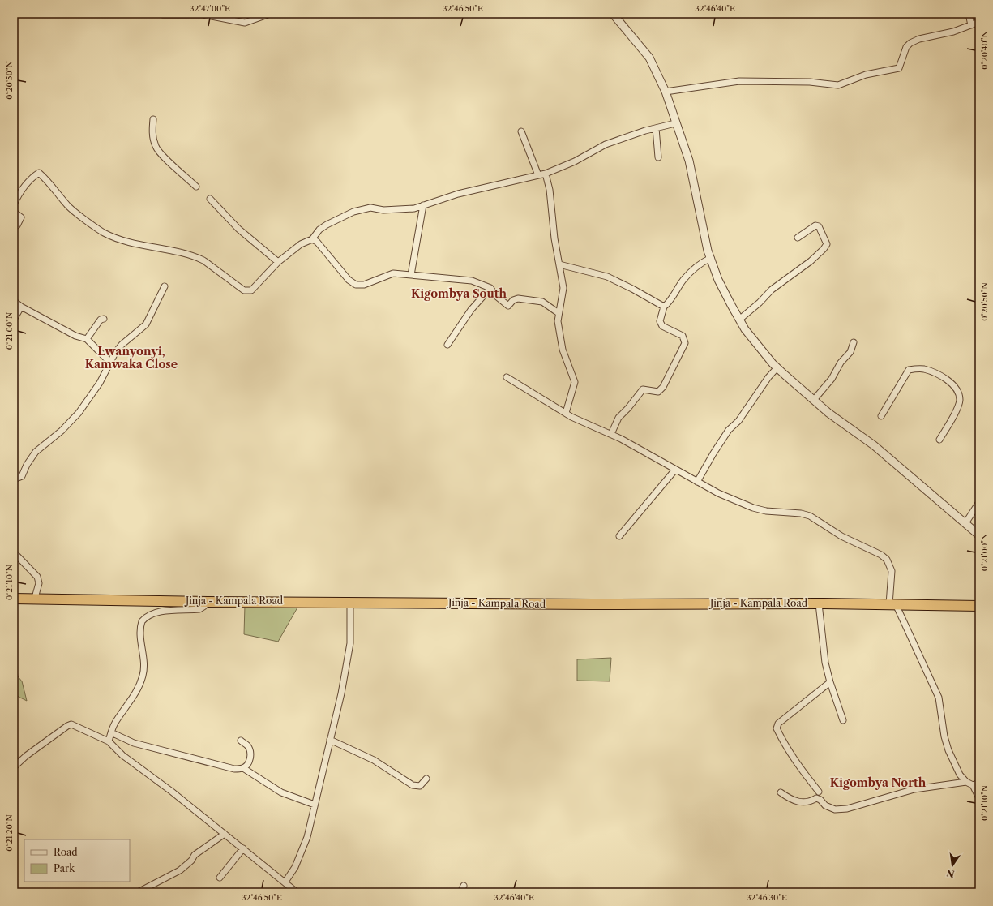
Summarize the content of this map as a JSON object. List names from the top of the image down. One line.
{"streets":{"highway":["Jinja - Kampala Road"]},"districts":["Kigombya South","Lwanyonyi, Kamwaka Close","Kigombya North"],"legend":["Road","Park"],"north":"bottom","coordinates":["32°47'00\"E","32°46'50\"E","32°46'40\"E","0°20'40\"N","0°20'50\"N","0°21'00\"N","0°21'10\"N","0°21'20\"N","32°46'30\"E"]}
